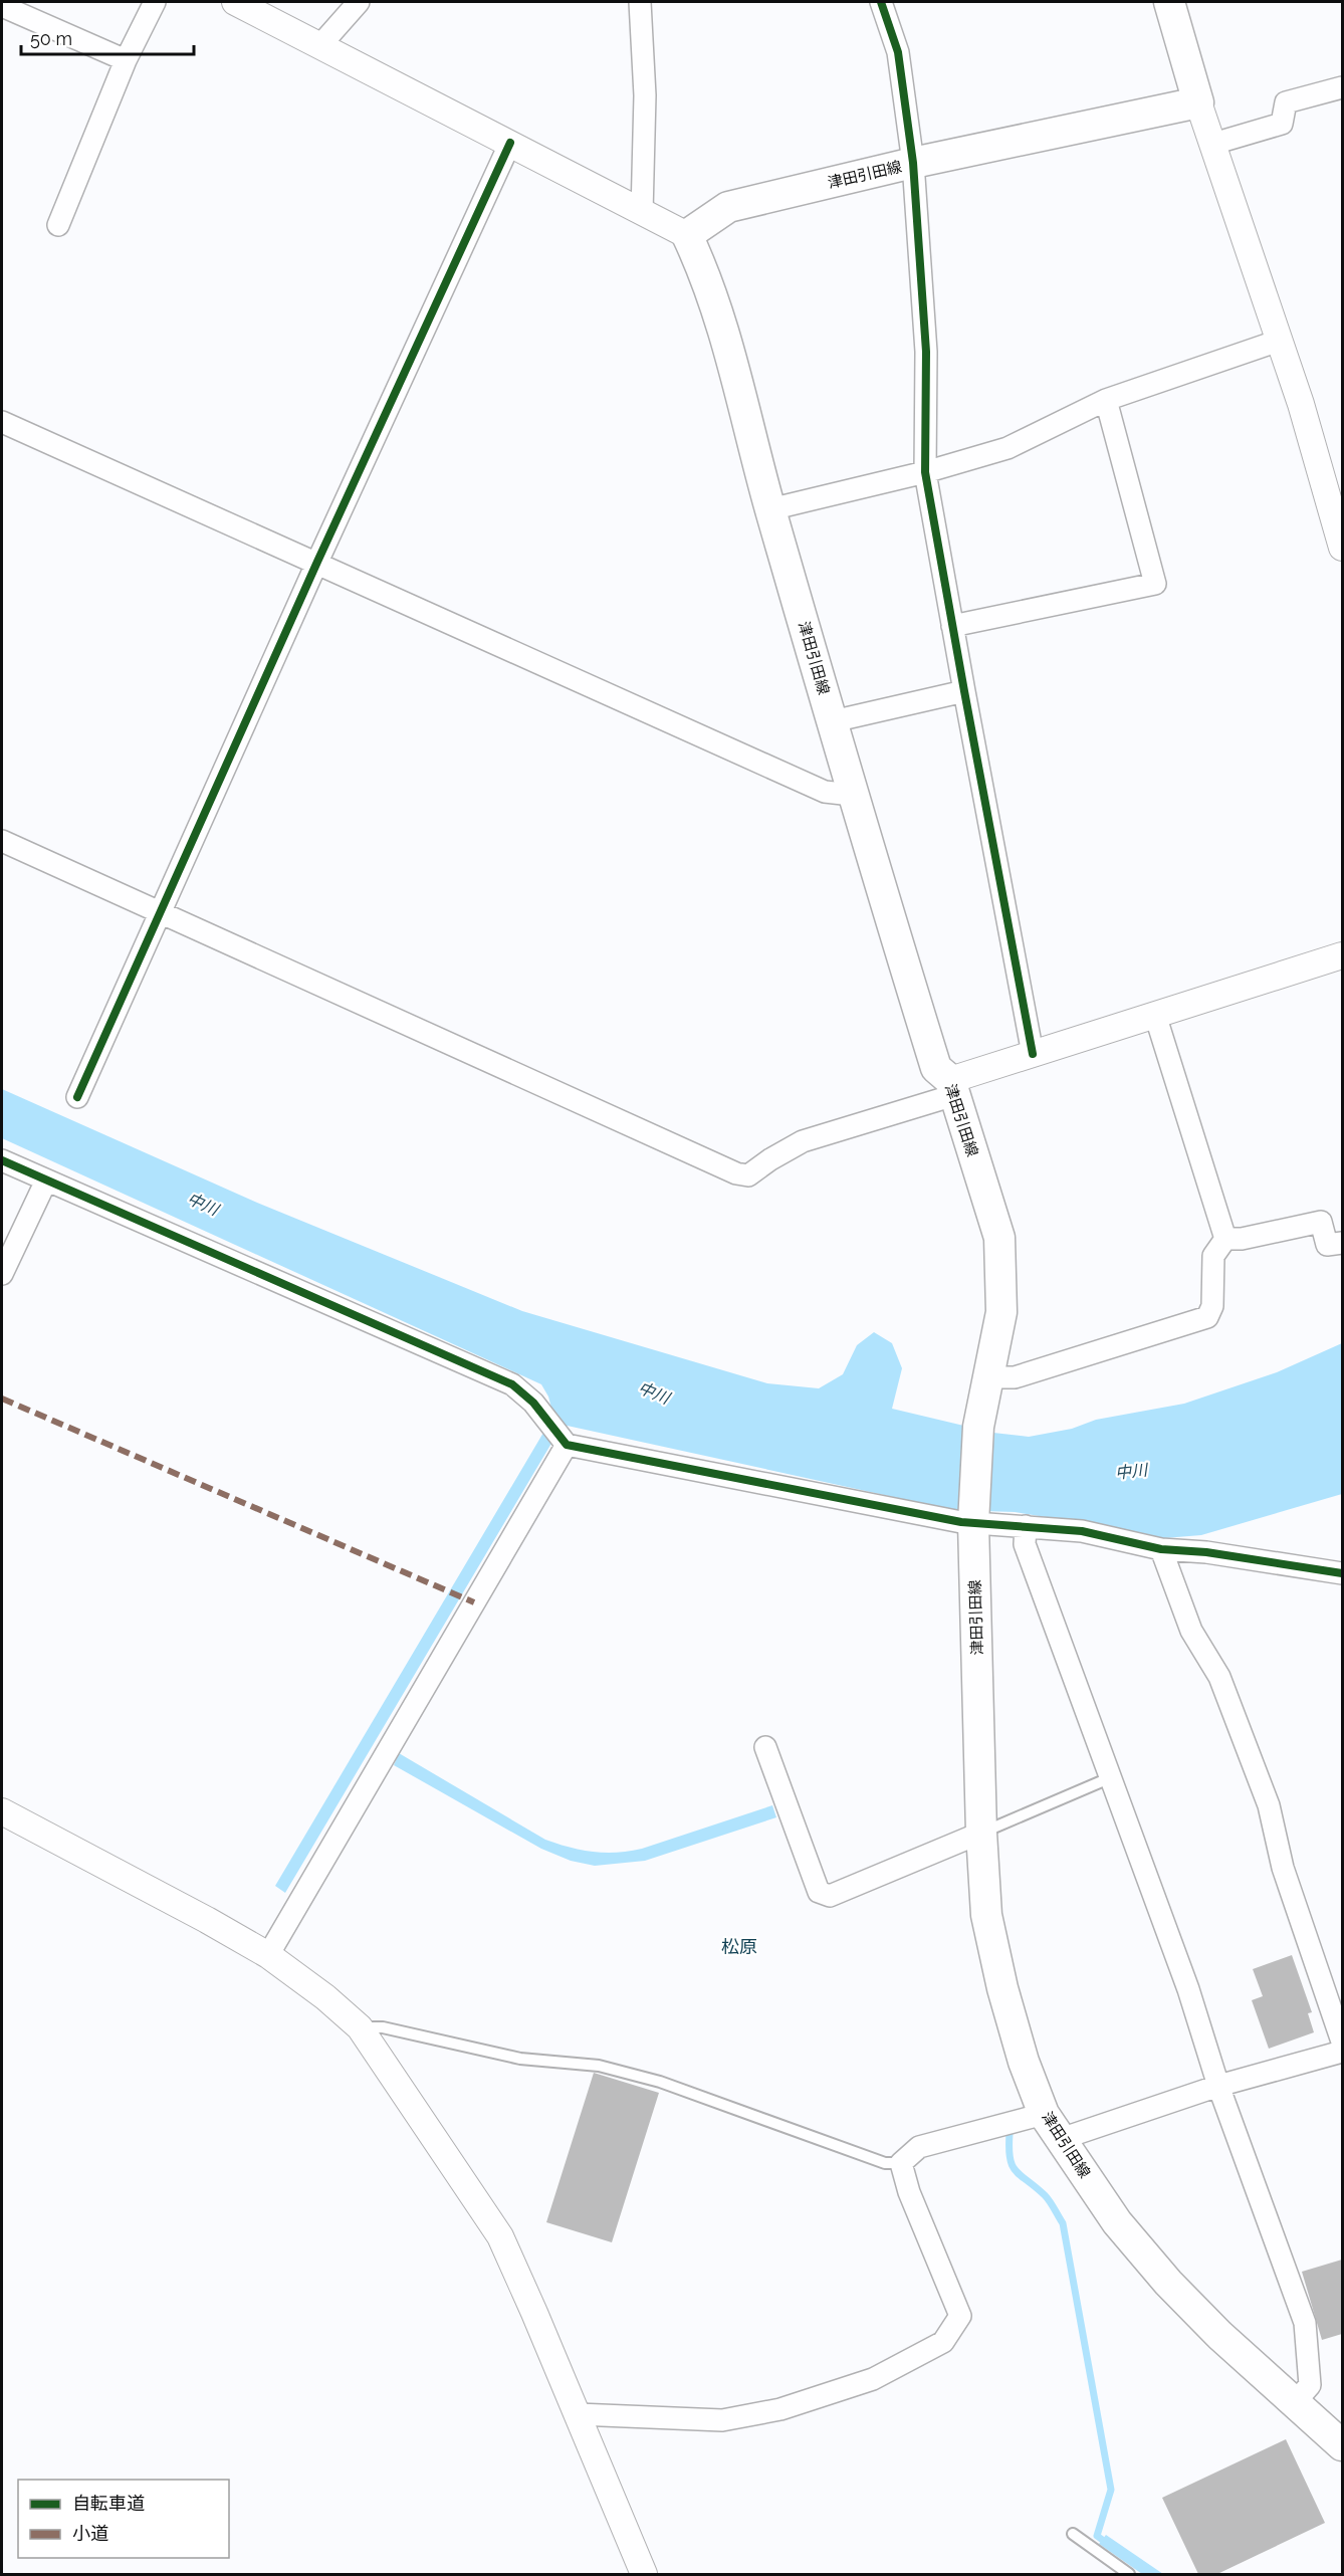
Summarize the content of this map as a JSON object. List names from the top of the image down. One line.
{"streets":{"main road":["津田引田線"]},"districts":["松原"],"water":["中川"],"legend":["自転車道","小道"],"scale_bar":"50 m"}
